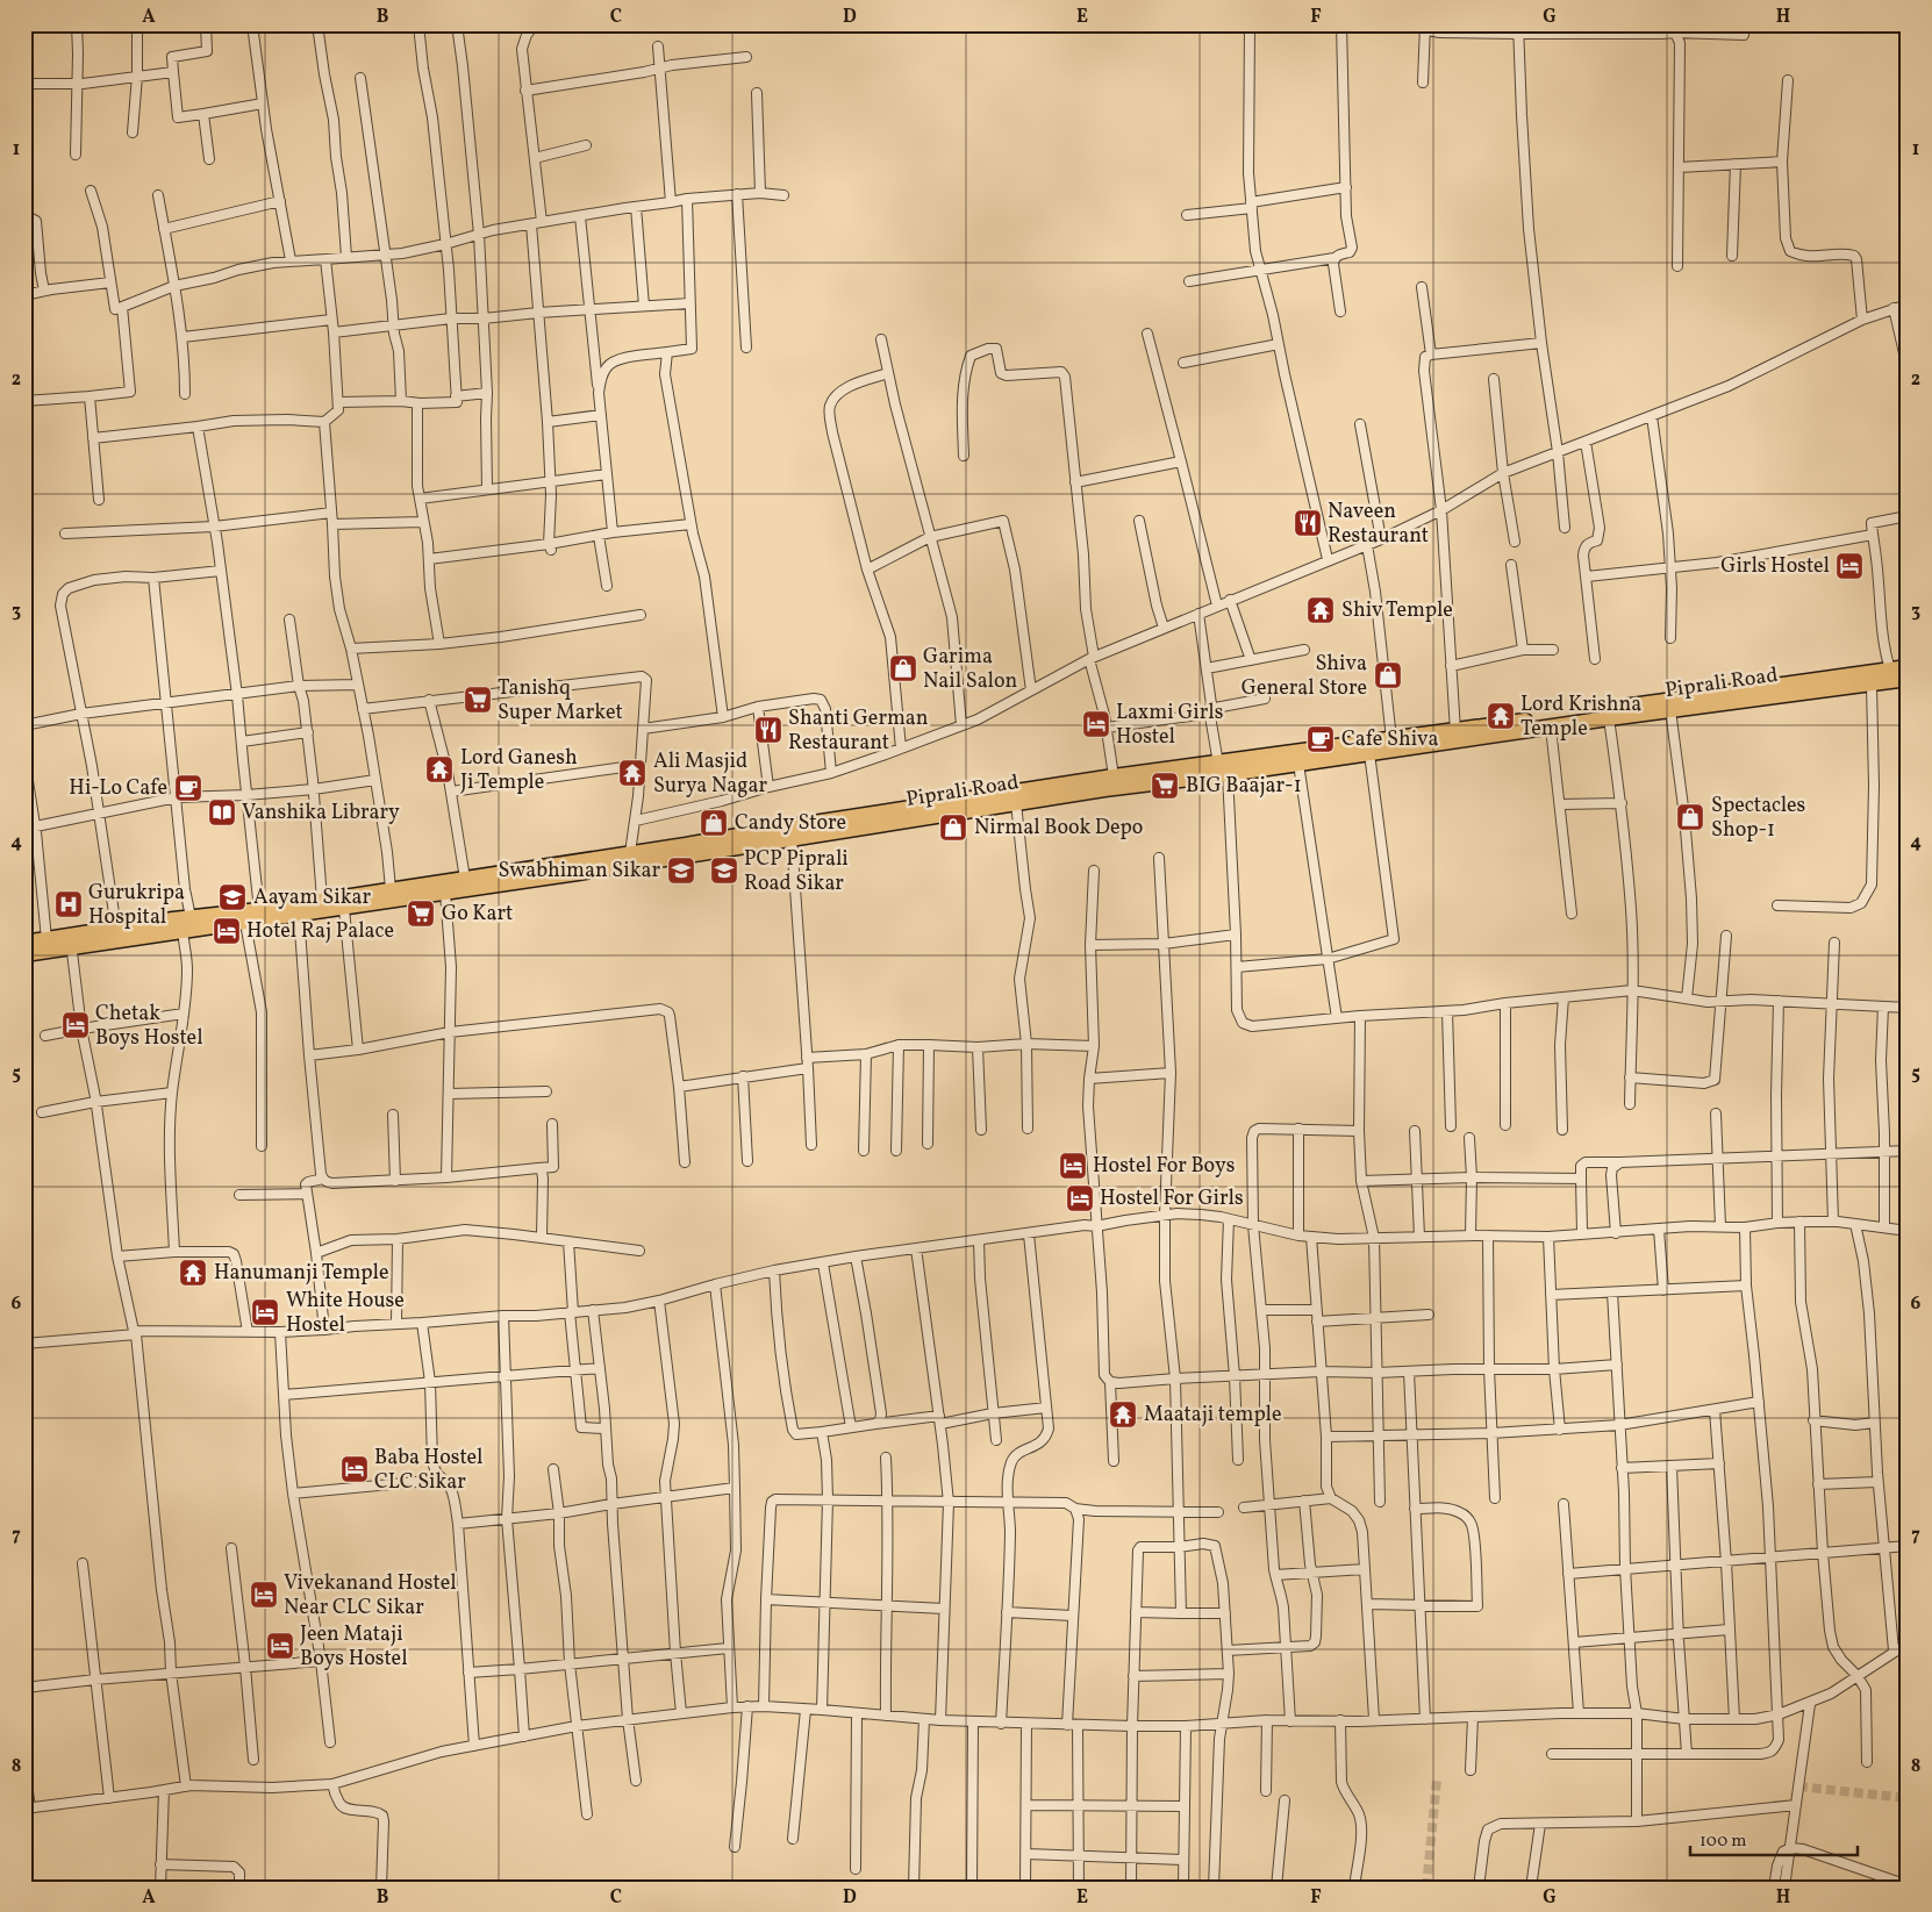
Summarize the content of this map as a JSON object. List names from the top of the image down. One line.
{"streets":{"main road":["Piprali Road"]},"places":{"restaurant":["Naveen Restaurant","Shanti German Restaurant"],"hotel":["Girls Hostel","Laxmi Girls Hostel","Hotel Raj Palace","Chetak Boys Hostel","Hostel For Boys","Hostel For Girls","White House Hostel","Baba Hostel CLC Sikar","Vivekanand Hostel Near CLC Sikar","Jeen Mataji Boys Hostel"],"temple":["Shiv Temple","Lord Krishna Temple","Lord Ganesh Ji Temple","Ali Masjid Surya Nagar","Hanumanji Temple","Maataji temple"],"shop":["Garima Nail Salon","Shiva General Store","Spectacles Shop-1","Candy Store","Nirmal Book Depo"],"supermarket":["Tanishq Super Market","BIG Baajar-1","Go Kart"],"cafe":["Cafe Shiva","Hi-Lo Cafe"],"library":["Vanshika Library"],"school or university":["Swabhiman Sikar","PCP Piprali Road Sikar","Aayam Sikar"],"hospital":["Gurukripa Hospital"]},"scale_bar":"100 m","grid":{"columns":["A","B","C","D","E","F","G","H"],"rows":["1","2","3","4","5","6","7","8"]}}
